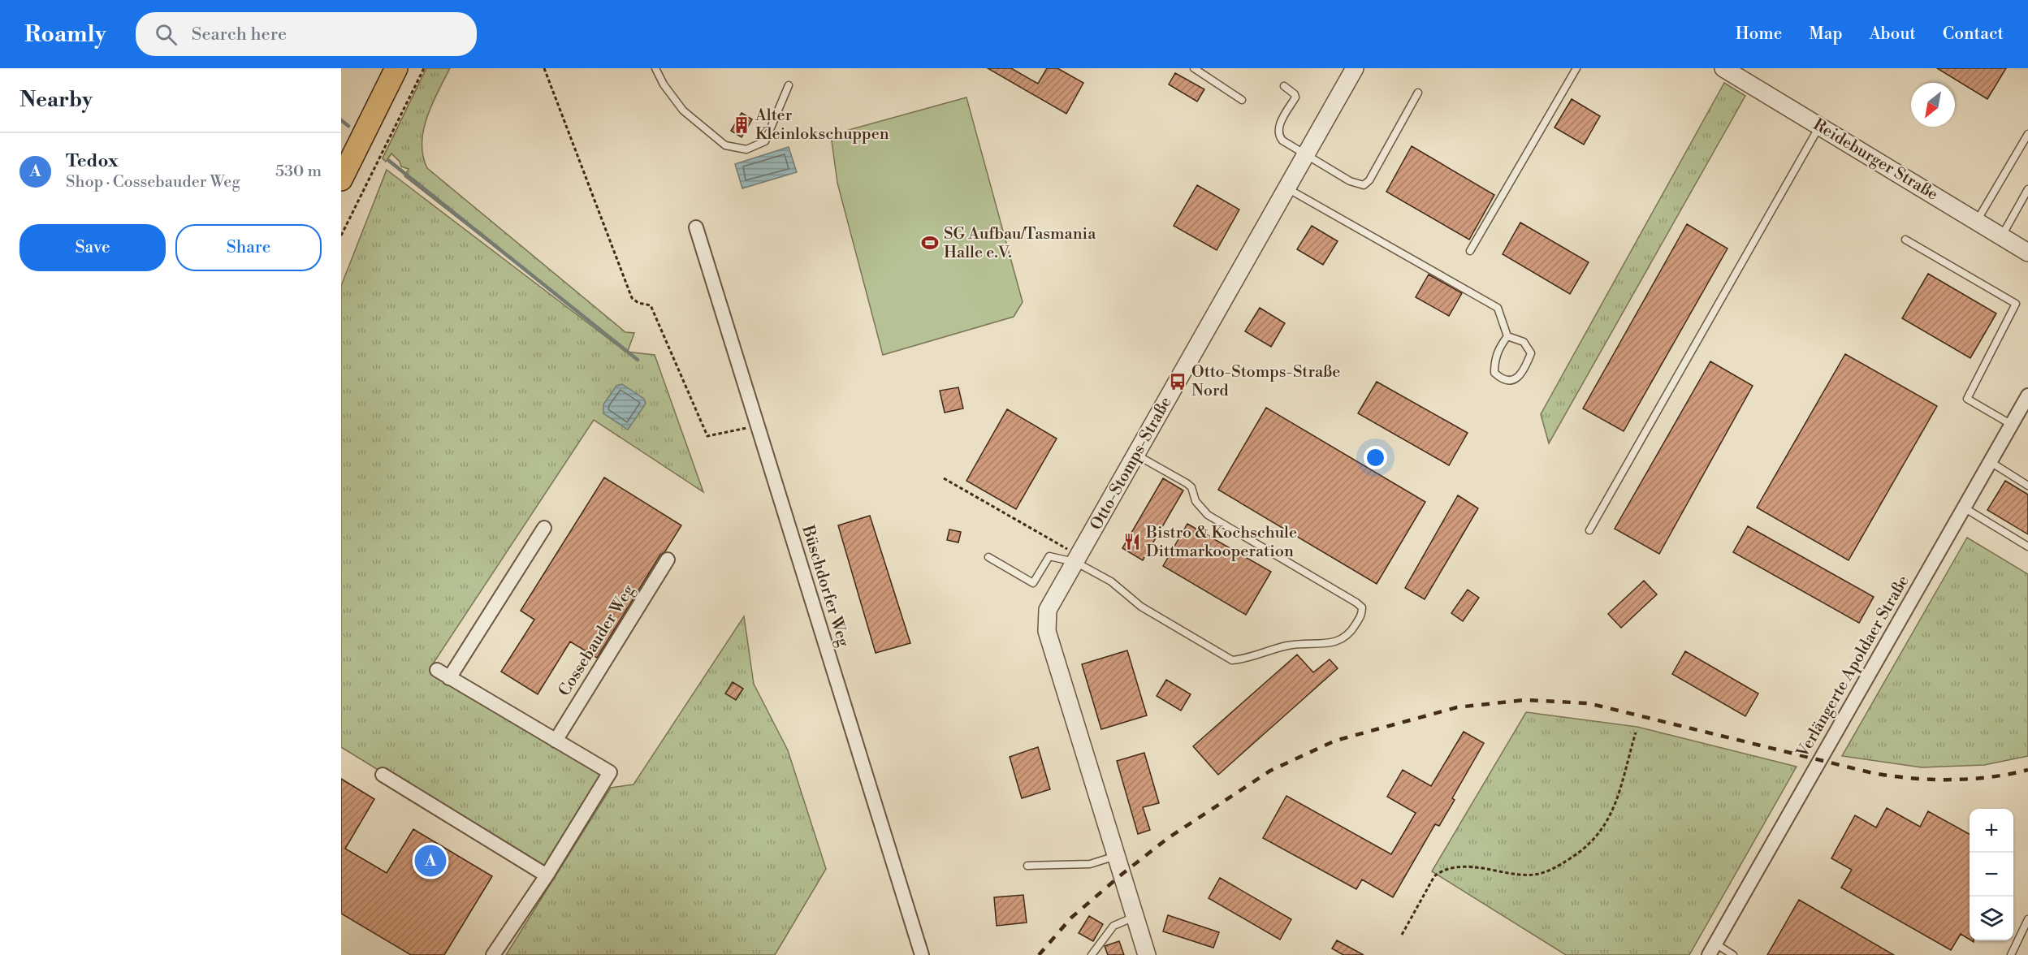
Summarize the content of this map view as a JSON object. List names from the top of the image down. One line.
{"streets":{"street":["Reideburger Straße","Otto-Stomps-Straße","Büschdorfer Weg","Cossebauder Weg","Verlängerte Apoldaer Straße"]},"places":{"building":["Alter Kleinlokschuppen"],"sports":["SG Aufbau/Tasmania Halle e.V."],"bus stop":["Otto-Stomps-Straße Nord"],"restaurant":["Bistro & Kochschule Dittmarkooperation"]},"north":"bottom left","page":{"header":"Roamly","search":"Search here","nav":["Home","Map","About","Contact"],"heading":"Nearby","list":[{"mark":"A","name":"Tedox","note":"Shop · Cossebauder Weg","value":"530 m"}],"buttons":["Save","Share"],"map_buttons":["+","−"],"pins":"A"}}
